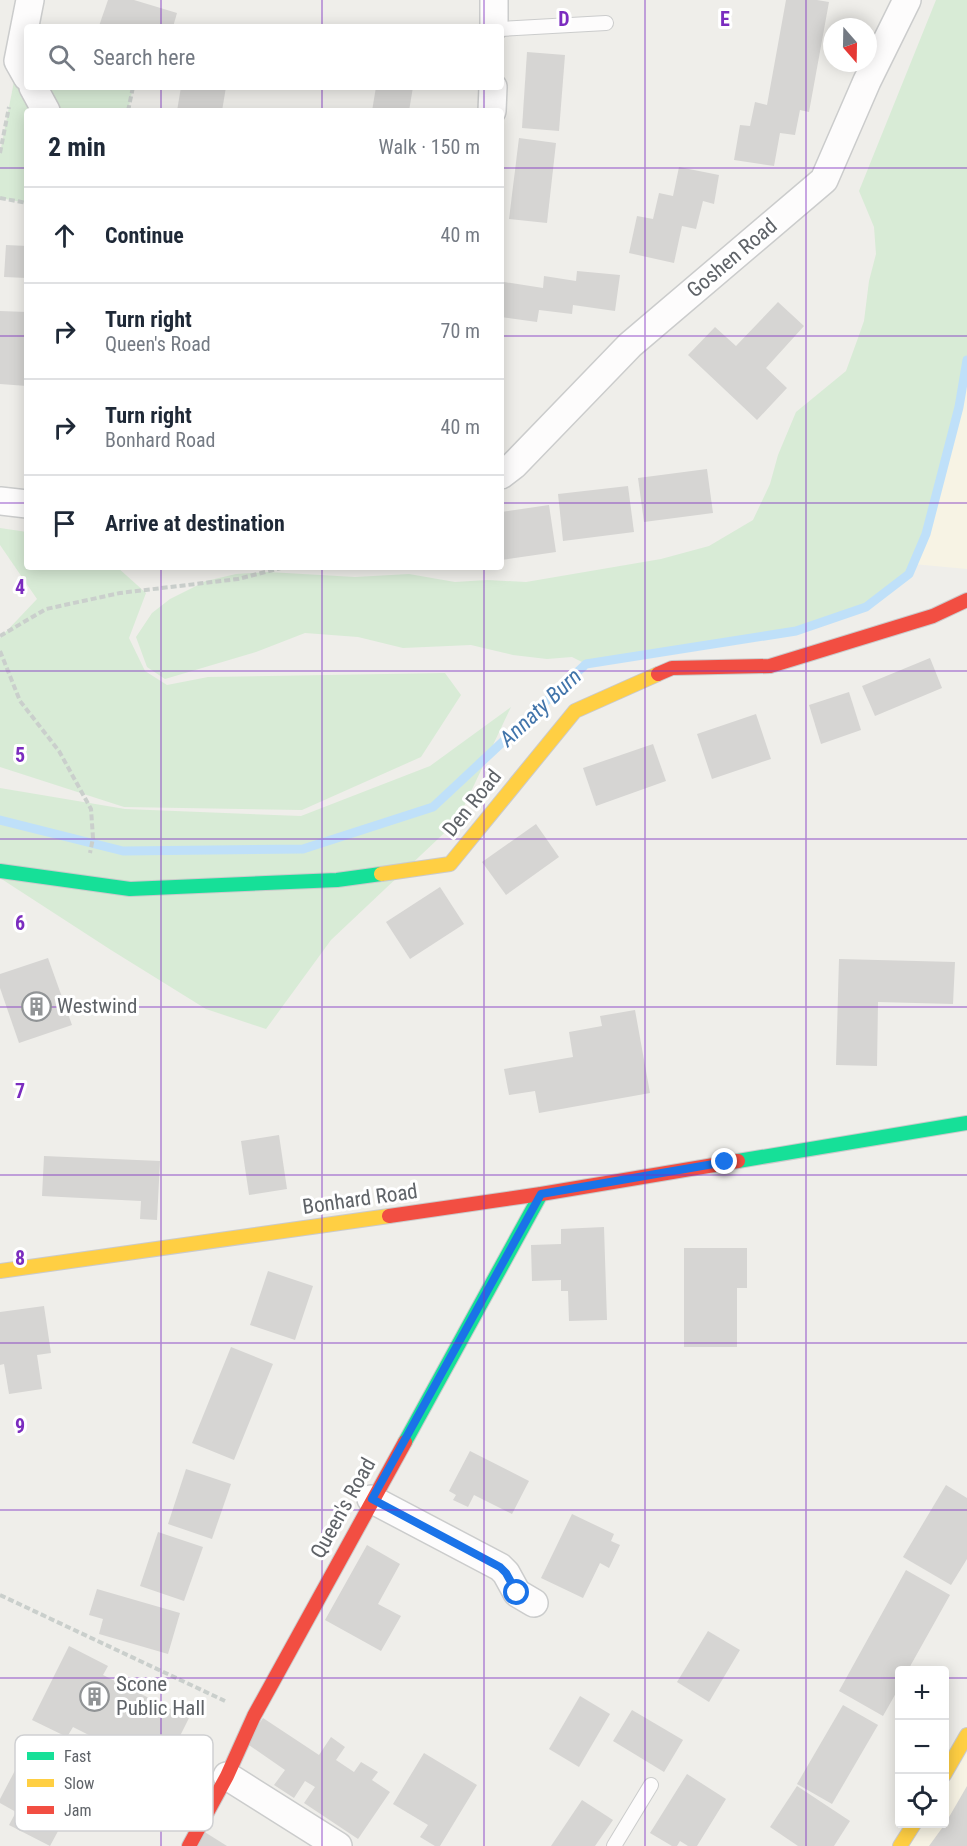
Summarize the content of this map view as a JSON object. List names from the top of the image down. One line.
{"streets":{"street":["Goshen Road","Den Road","Bonhard Road","Queen's Road"]},"crossings":[["Bonhard Road","Queen's Road"]],"water":["Annaty Burn"],"places":{"building":["Westwind","Scone Public Hall"]},"legend":["Fast","Slow","Jam"],"north":"bottom","page":{"search":"Search here","heading":["2 min","Walk · 150 m"],"list":[["Continue","40 m"],["Turn right","Queen's Road","70 m"],["Turn right","Bonhard Road","40 m"],"Arrive at destination"],"map_buttons":["+","−"]},"grid":{"columns":["D","E"],"rows":["4","5","6","7","8","9"]}}
